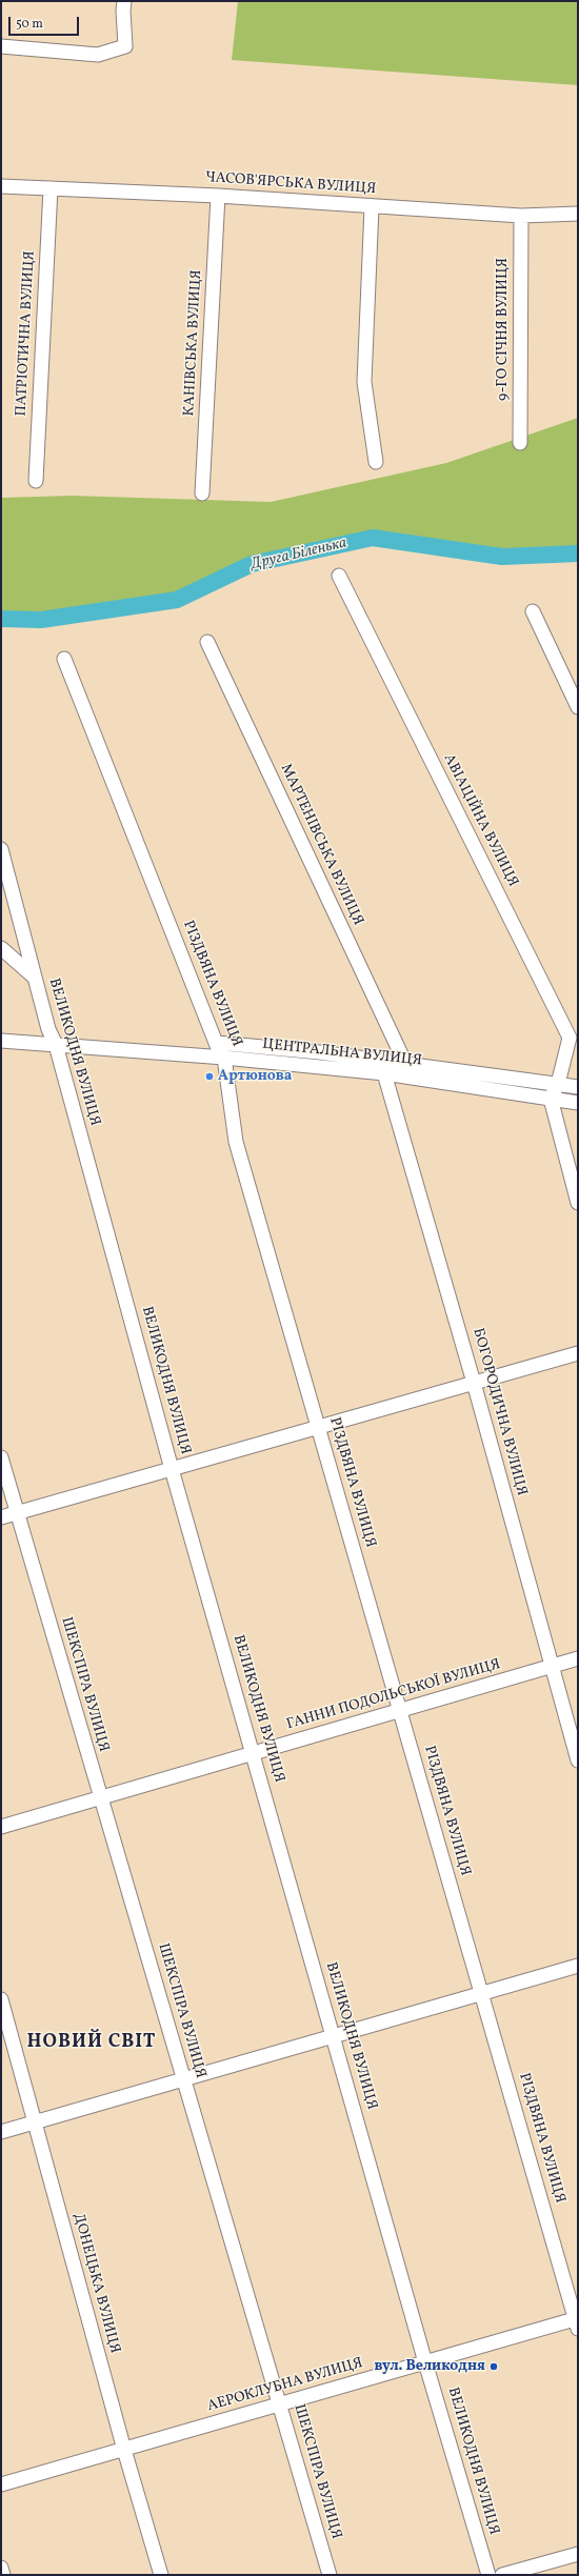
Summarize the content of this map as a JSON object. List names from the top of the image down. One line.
{"streets":{"street":["ЧАСОВ'ЯРСЬКА ВУЛИЦЯ","9-ГО СІЧНЯ ВУЛИЦЯ","ПАТРІОТИЧНА ВУЛИЦЯ","КАНІВСЬКА ВУЛИЦЯ","АВІАЦІЙНА ВУЛИЦЯ","МАРТЕНІВСЬКА ВУЛИЦЯ","РІЗДВЯНА ВУЛИЦЯ","ВЕЛИКОДНЯ ВУЛИЦЯ","ЦЕНТРАЛЬНА ВУЛИЦЯ","БОГОРОДИЧНА ВУЛИЦЯ","ШЕКСПІРА ВУЛИЦЯ","ГАННИ ПОДОЛЬСЬКОЇ ВУЛИЦЯ","ДОНЕЦЬКА ВУЛИЦЯ","АЕРОКЛУБНА ВУЛИЦЯ"]},"crossings":[["ЧАСОВ'ЯРСЬКА ВУЛИЦЯ","9-ГО СІЧНЯ ВУЛИЦЯ"],["ЧАСОВ'ЯРСЬКА ВУЛИЦЯ","ПАТРІОТИЧНА ВУЛИЦЯ"],["ЧАСОВ'ЯРСЬКА ВУЛИЦЯ","КАНІВСЬКА ВУЛИЦЯ"],["АВІАЦІЙНА ВУЛИЦЯ","ЦЕНТРАЛЬНА ВУЛИЦЯ"],["МАРТЕНІВСЬКА ВУЛИЦЯ","ЦЕНТРАЛЬНА ВУЛИЦЯ"],["РІЗДВЯНА ВУЛИЦЯ","ЦЕНТРАЛЬНА ВУЛИЦЯ"],["РІЗДВЯНА ВУЛИЦЯ","ГАННИ ПОДОЛЬСЬКОЇ ВУЛИЦЯ"],["РІЗДВЯНА ВУЛИЦЯ","АЕРОКЛУБНА ВУЛИЦЯ"],["ВЕЛИКОДНЯ ВУЛИЦЯ","ЦЕНТРАЛЬНА ВУЛИЦЯ"],["ВЕЛИКОДНЯ ВУЛИЦЯ","ГАННИ ПОДОЛЬСЬКОЇ ВУЛИЦЯ"],["ВЕЛИКОДНЯ ВУЛИЦЯ","АЕРОКЛУБНА ВУЛИЦЯ"],["ЦЕНТРАЛЬНА ВУЛИЦЯ","БОГОРОДИЧНА ВУЛИЦЯ"],["БОГОРОДИЧНА ВУЛИЦЯ","ГАННИ ПОДОЛЬСЬКОЇ ВУЛИЦЯ"],["ШЕКСПІРА ВУЛИЦЯ","ГАННИ ПОДОЛЬСЬКОЇ ВУЛИЦЯ"],["ШЕКСПІРА ВУЛИЦЯ","АЕРОКЛУБНА ВУЛИЦЯ"],["ДОНЕЦЬКА ВУЛИЦЯ","АЕРОКЛУБНА ВУЛИЦЯ"]],"districts":["НОВИЙ СВІТ"],"water":["Друга Біленька"],"places":["Артюнова","вул. Великодня"],"scale_bar":"50 m"}
